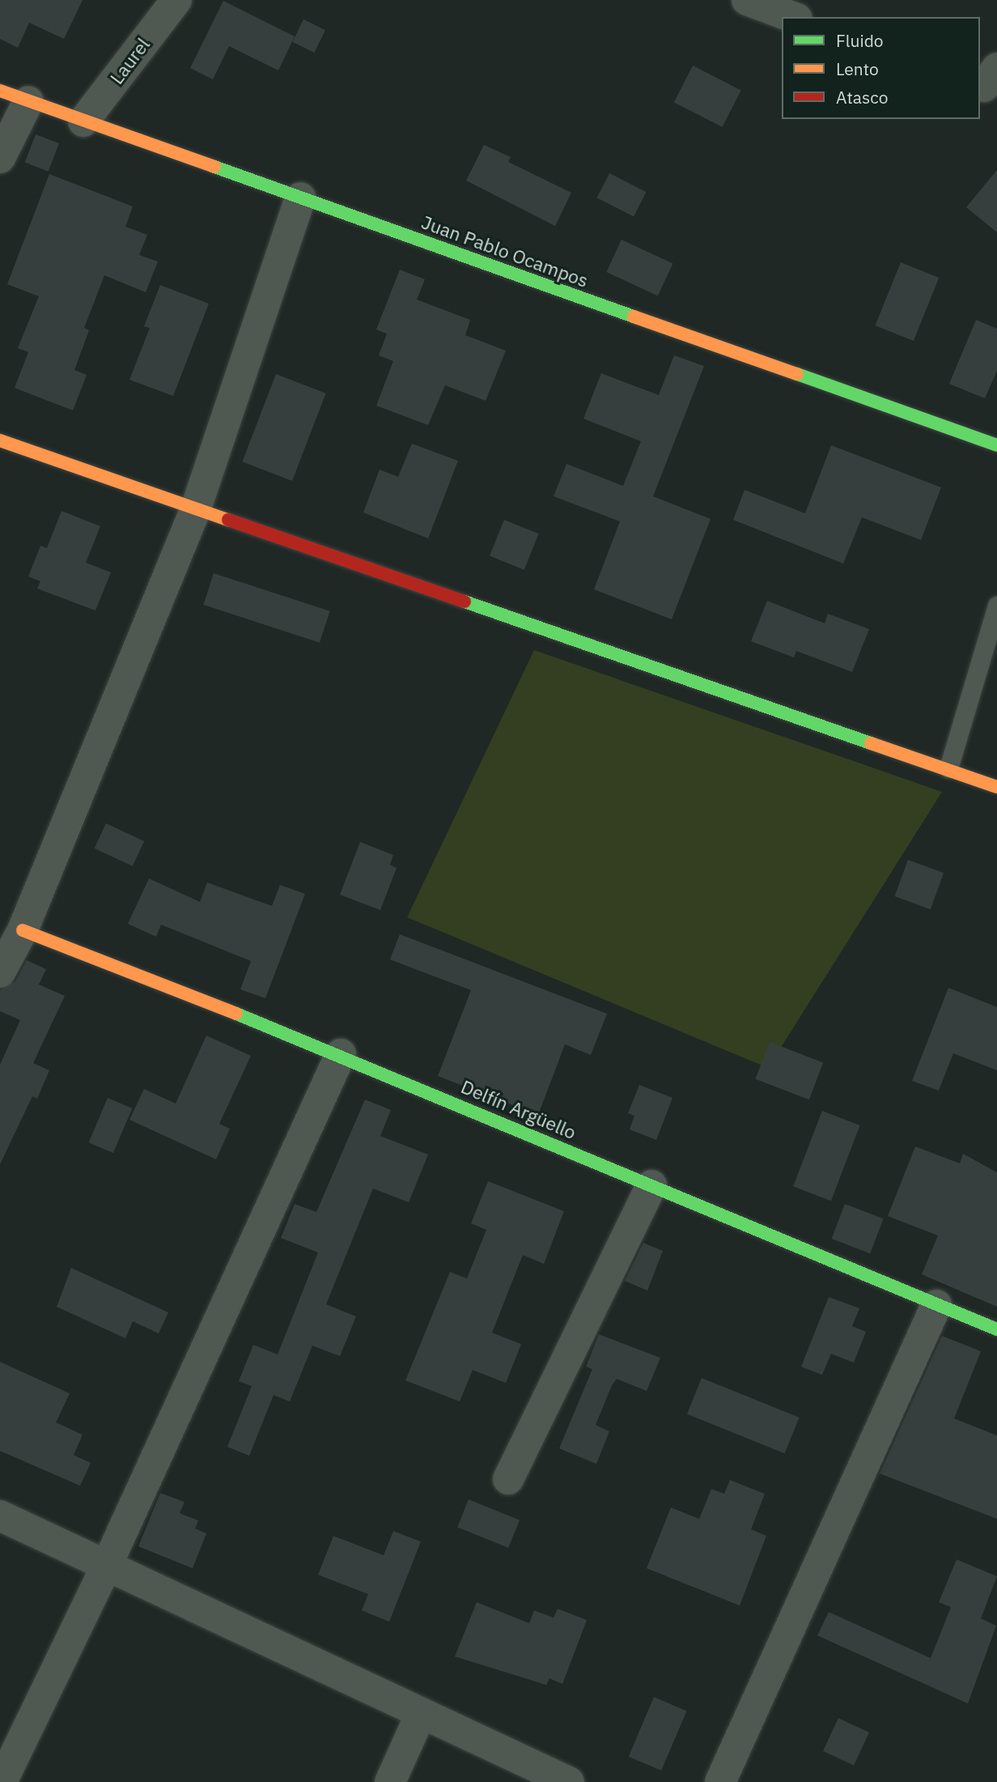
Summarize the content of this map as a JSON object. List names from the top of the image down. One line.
{"streets":{"street":["Laurel","Juan Pablo Ocampos","Delfín Argüello"]},"crossings":[["Laurel","Juan Pablo Ocampos"]],"legend":["Fluido","Lento","Atasco"]}
